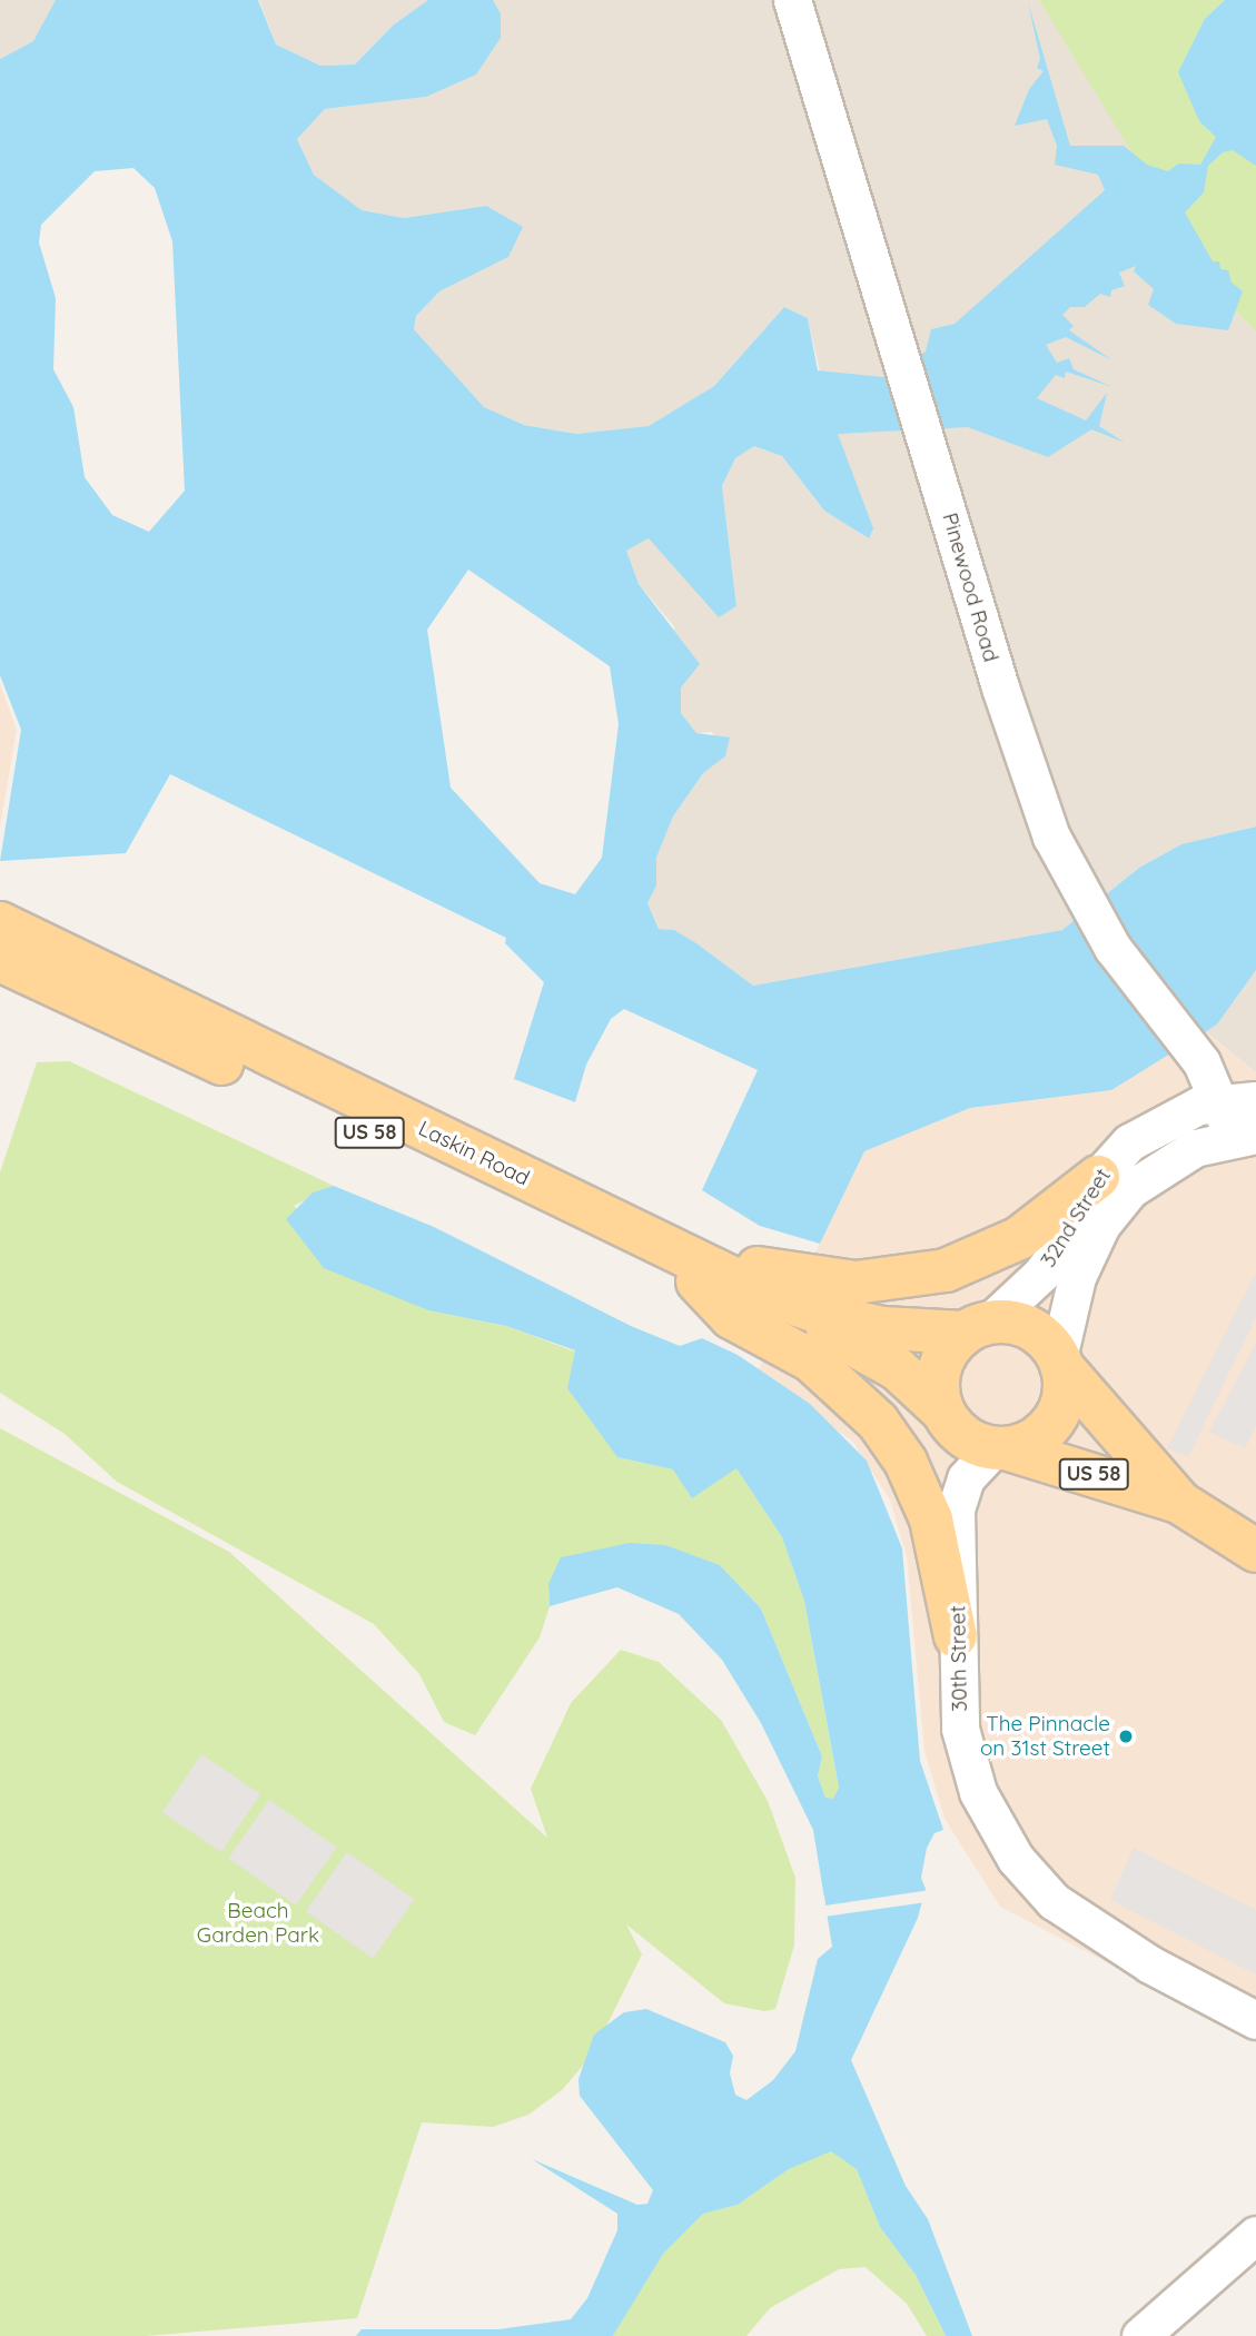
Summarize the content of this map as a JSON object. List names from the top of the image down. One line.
{"streets":{"main road":["US 58","Laskin Road"],"street":["Pinewood Road","32nd Street","30th Street"]},"crossings":[["Pinewood Road","32nd Street"],["US 58","Laskin Road"],["US 58","32nd Street"],["US 58","30th Street"],["Laskin Road","32nd Street"],["Laskin Road","30th Street"],["32nd Street","30th Street"]],"parks":["Beach Garden Park"],"places":["The Pinnacle on 31st Street"]}
